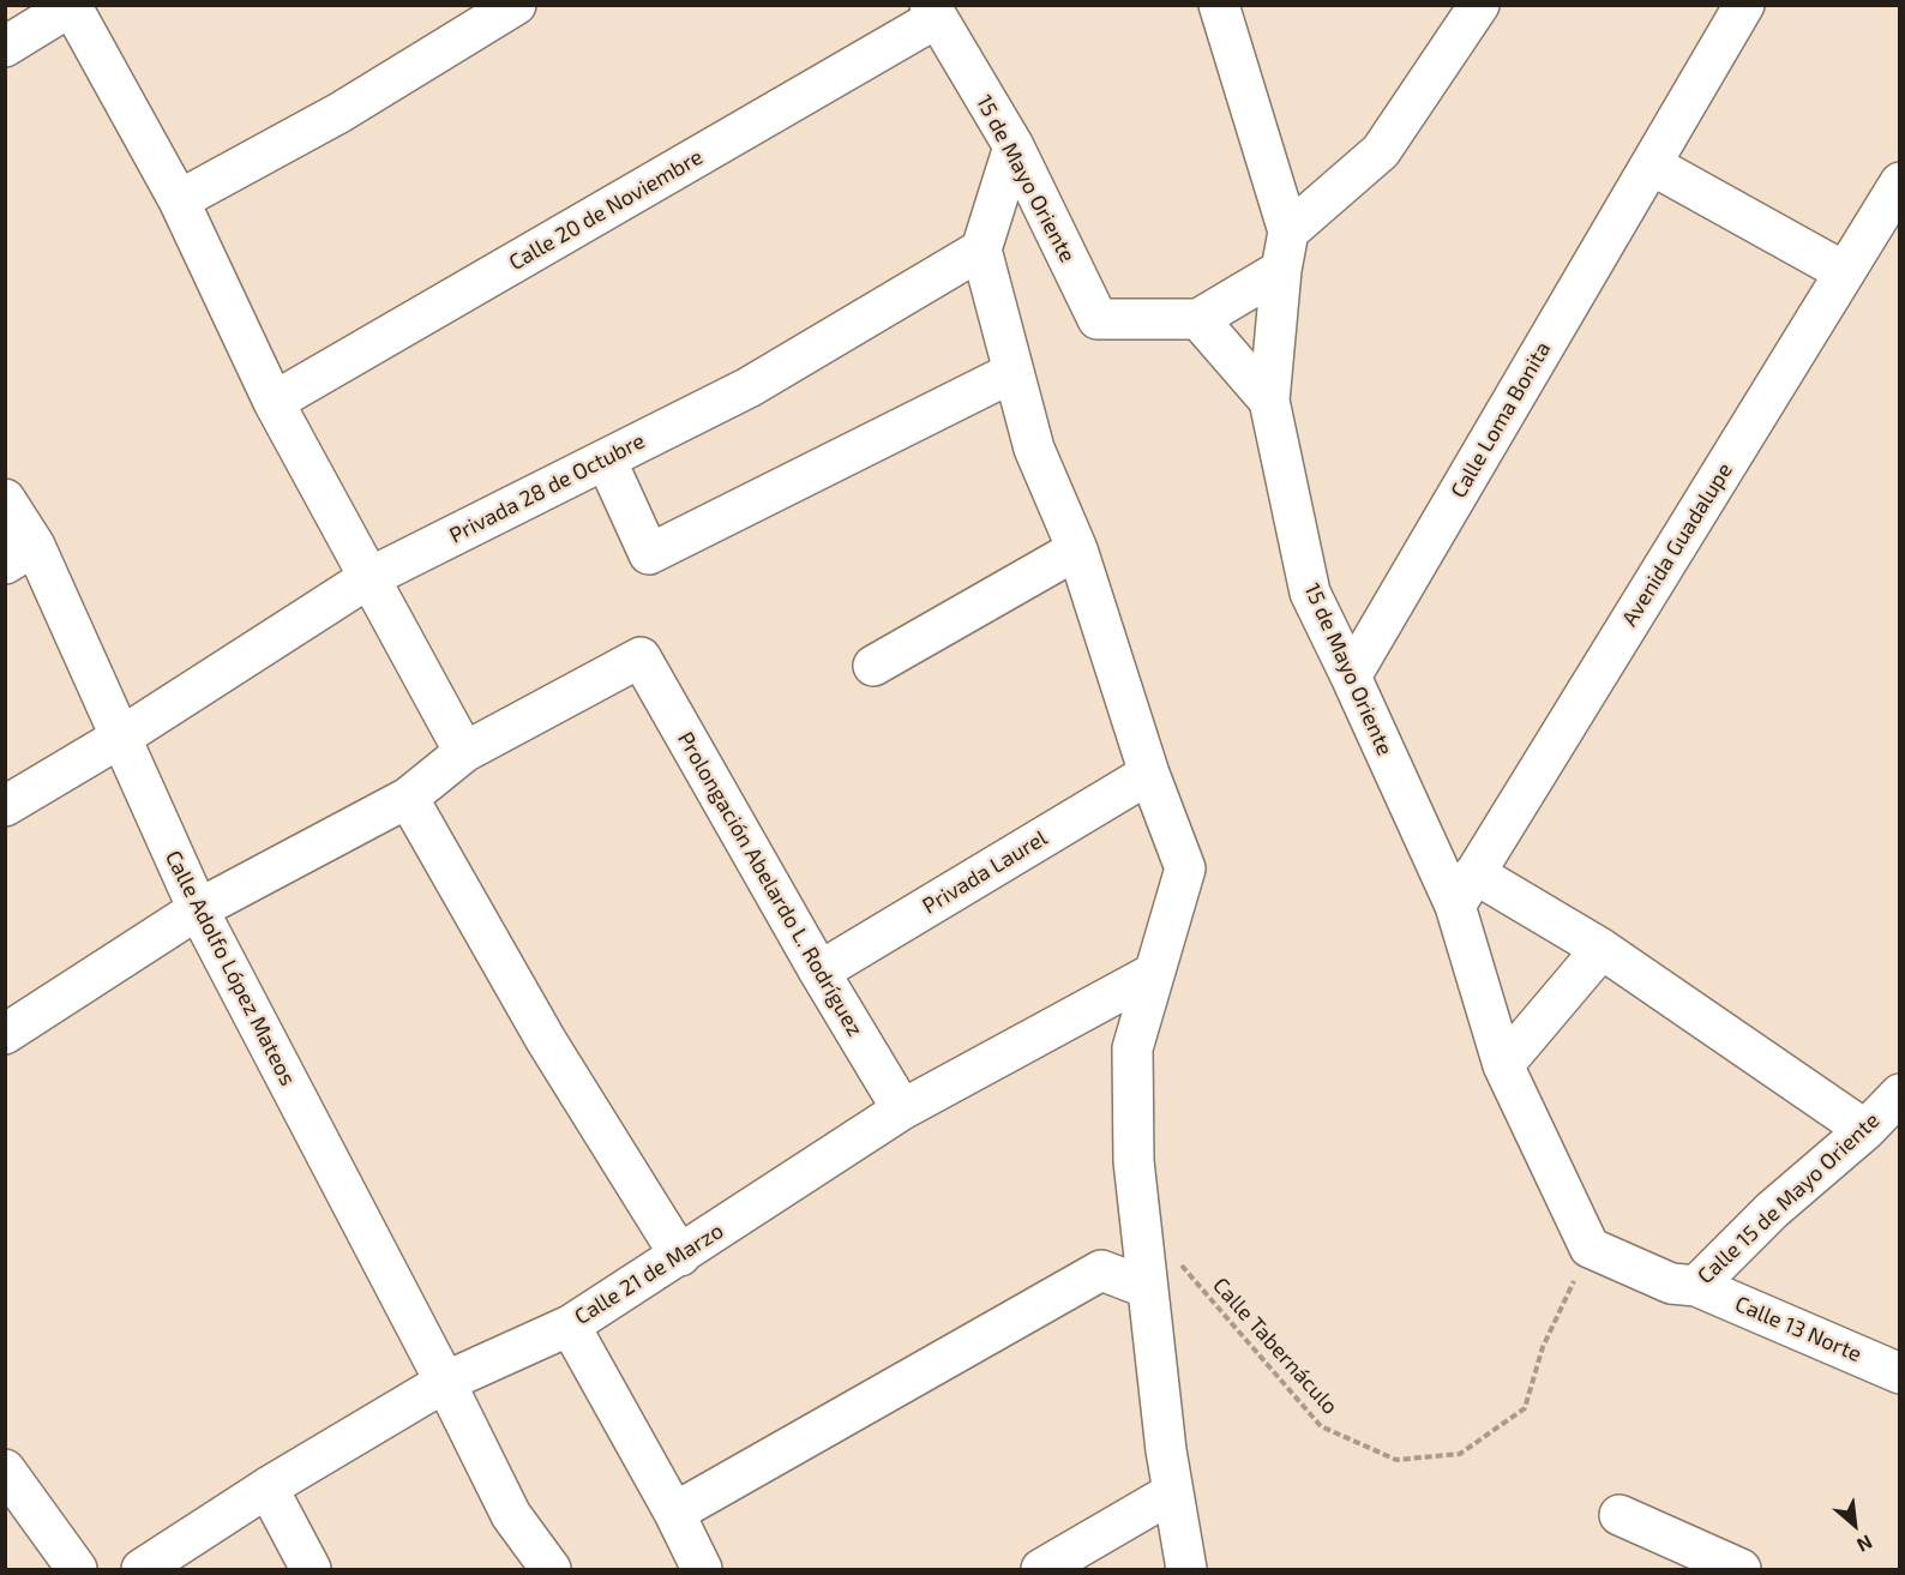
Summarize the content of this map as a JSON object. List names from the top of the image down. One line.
{"streets":{"street":["15 de Mayo Oriente","Calle 20 de Noviembre","Calle Loma Bonita","Privada 28 de Octubre","Avenida Guadalupe","Privada Laurel","Prolongación Abelardo L. Rodríguez","Calle Adolfo López Mateos","Calle 15 de Mayo Oriente","Calle 21 de Marzo","Calle 13 Norte"],"path":["Calle Tabernáculo"]},"crossings":[["15 de Mayo Oriente","Calle 20 de Noviembre"],["15 de Mayo Oriente","Calle Loma Bonita"],["15 de Mayo Oriente","Avenida Guadalupe"],["15 de Mayo Oriente","Calle Tabernáculo"],["Privada 28 de Octubre","Calle Adolfo López Mateos"],["Privada Laurel","Prolongación Abelardo L. Rodríguez"],["Prolongación Abelardo L. Rodríguez","Calle 21 de Marzo"],["Calle Adolfo López Mateos","Calle 21 de Marzo"],["Calle 15 de Mayo Oriente","Calle 13 Norte"]],"north":"bottom right"}
